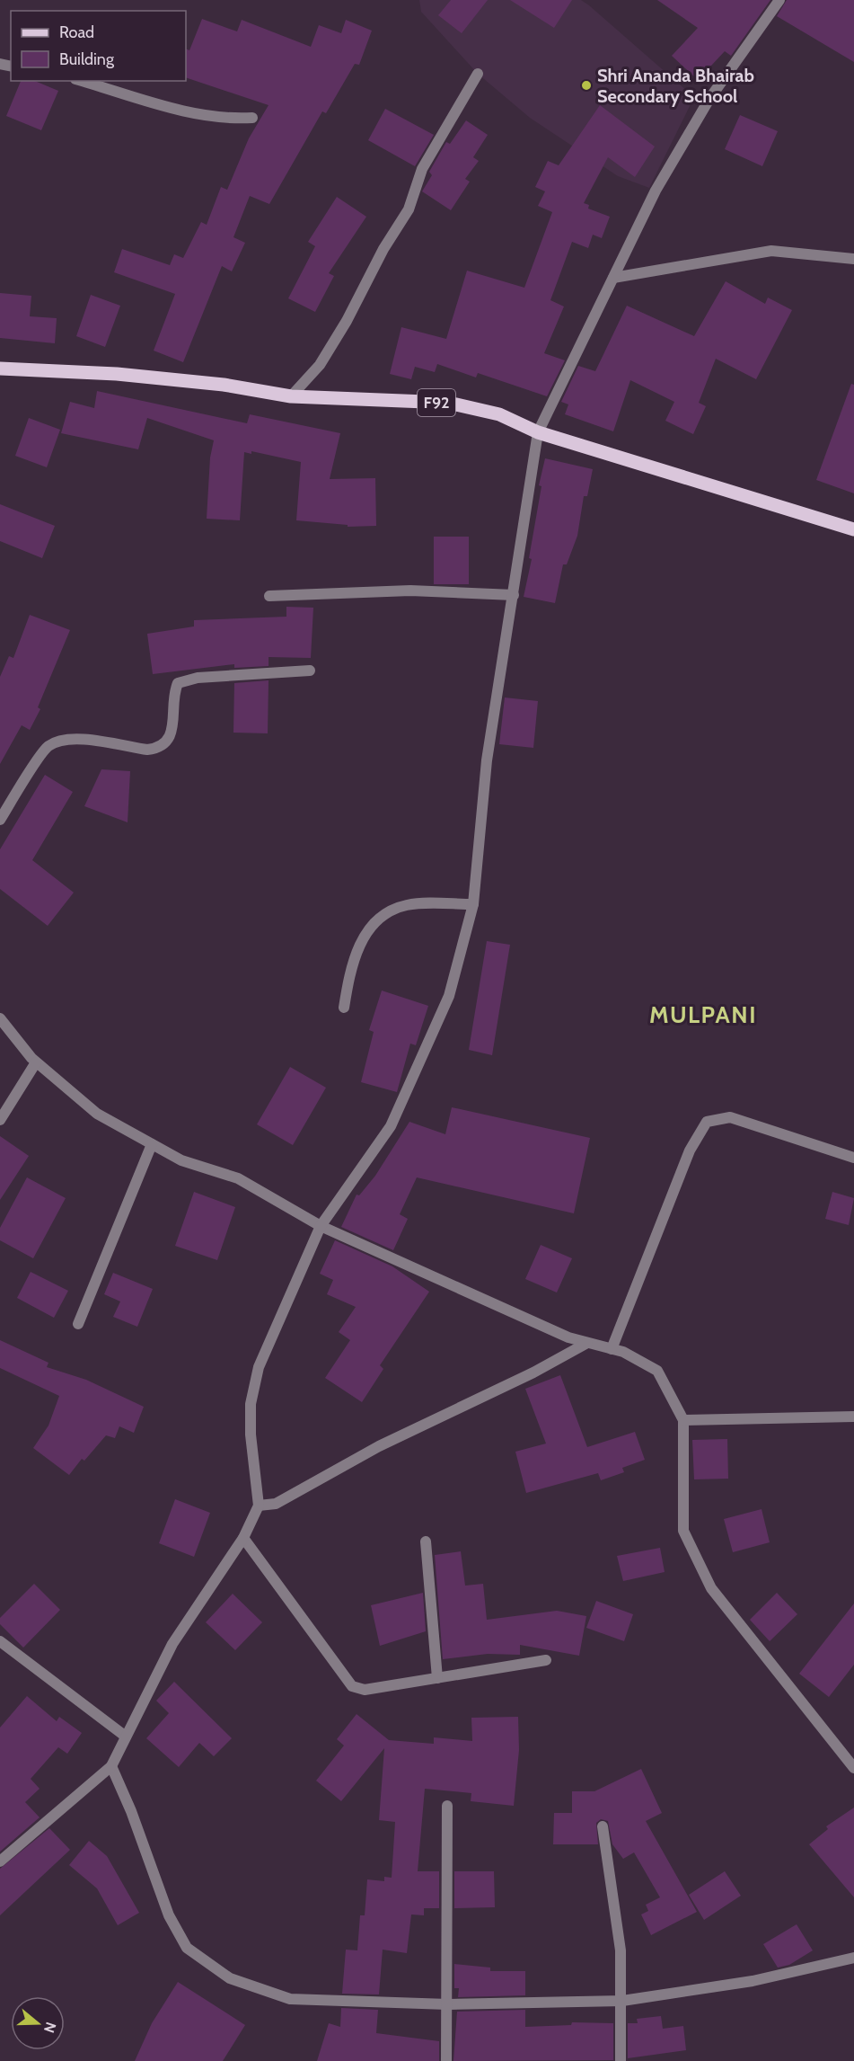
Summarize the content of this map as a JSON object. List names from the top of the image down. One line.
{"streets":{"main road":["F92"]},"districts":["MULPANI"],"places":["Shri Ananda Bhairab Secondary School"],"legend":["Road","Building"],"north":"right"}
